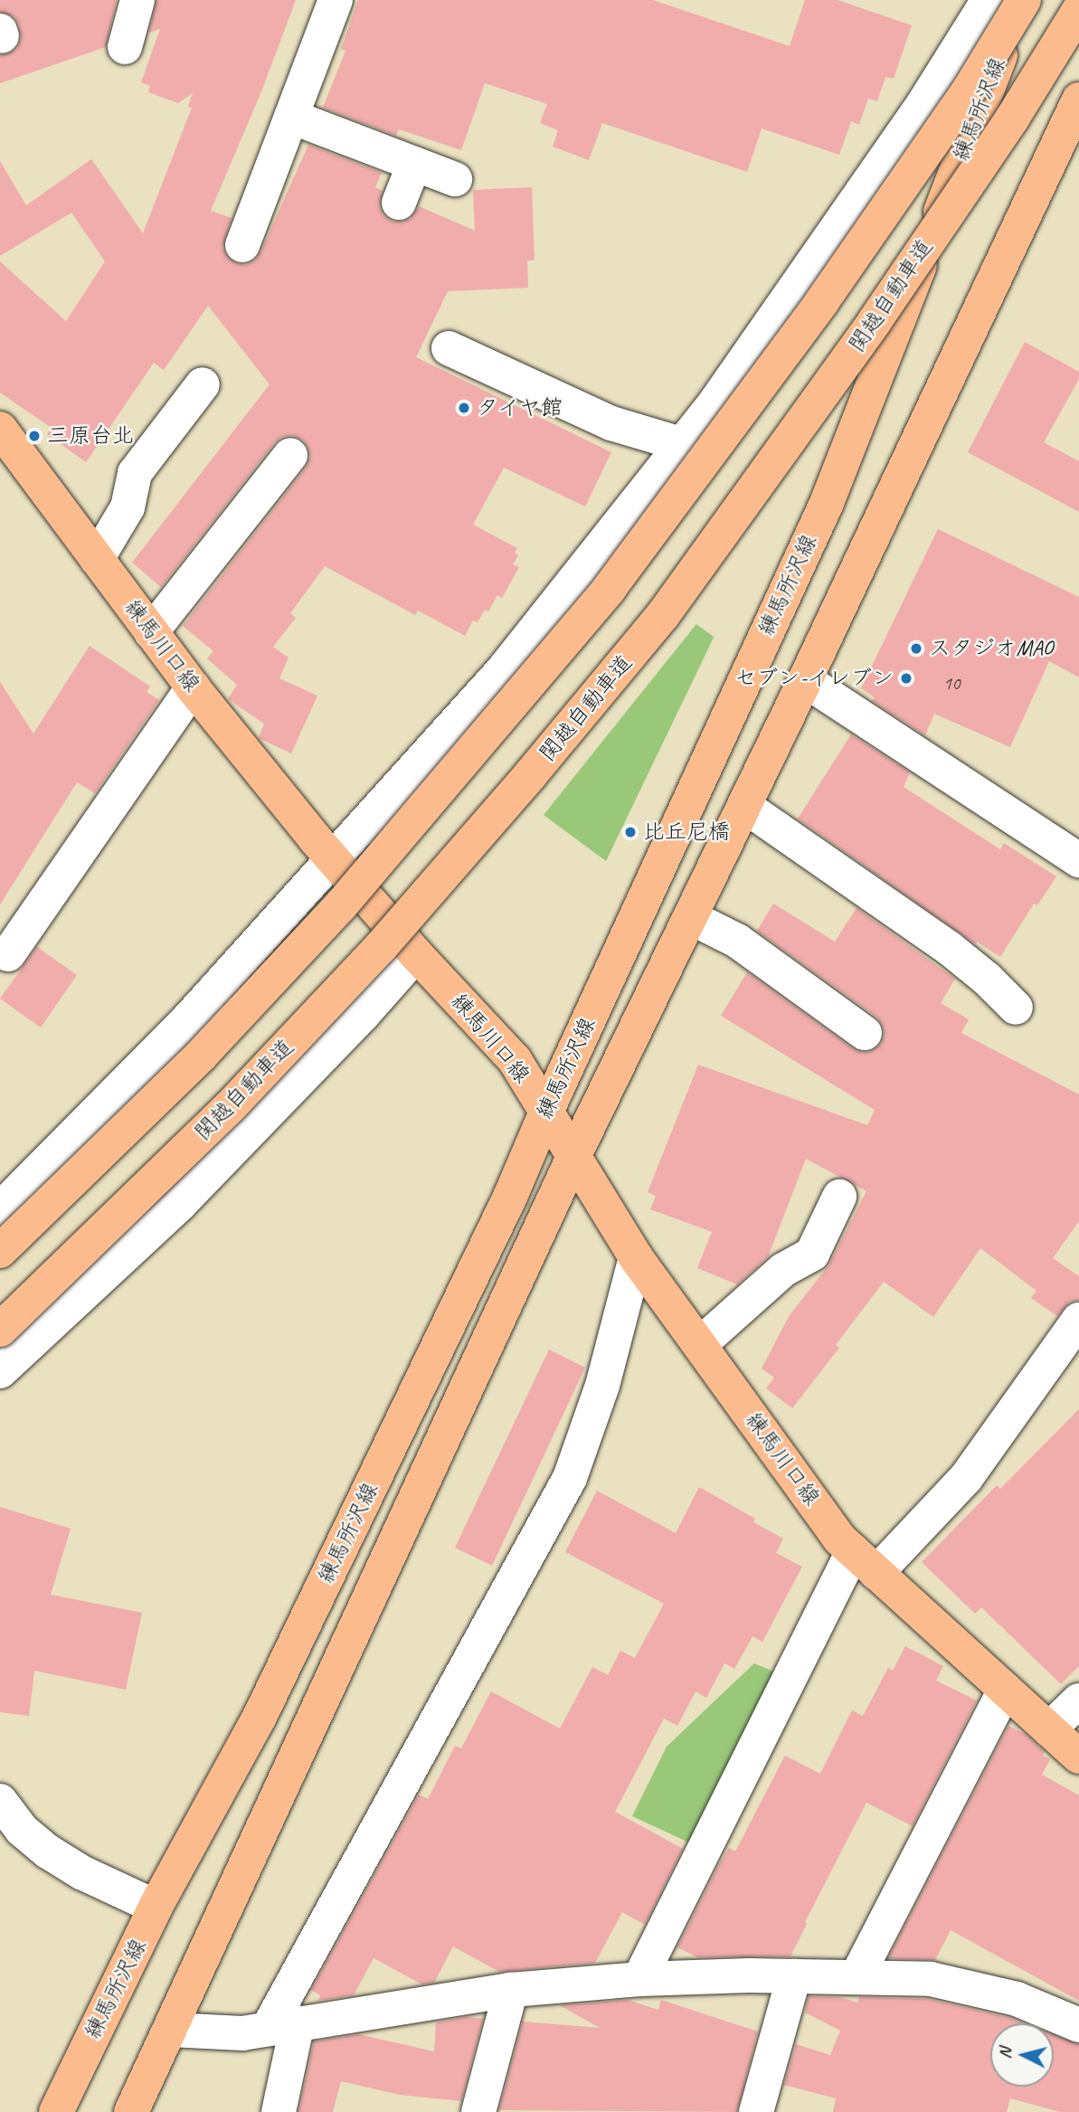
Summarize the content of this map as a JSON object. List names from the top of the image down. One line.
{"streets":{"main road":["練馬所沢線","関越自動車道","練馬川口線"]},"crossings":[["練馬所沢線","練馬川口線"]],"places":["タイヤ館","三原台北","スタジオMAO","セブン-イレブン","比丘尼橋"],"house_numbers":["10"],"north":"left"}
